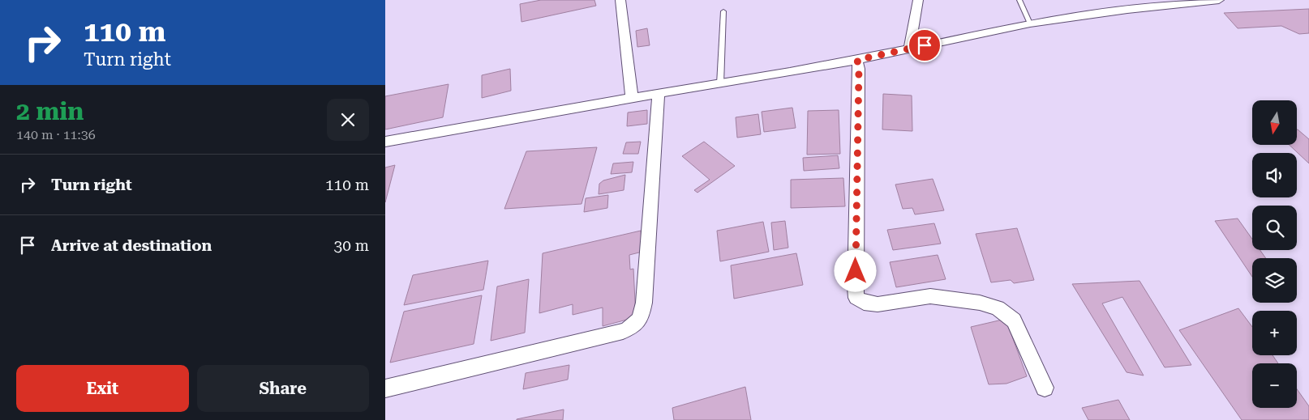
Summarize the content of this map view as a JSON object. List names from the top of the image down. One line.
{"north":"bottom","page":{"turn":["110 m","Turn right"],"heading":["2 min","140 m · 11:36"],"map_buttons":["+","−"],"list":[{"name":"Turn right","value":"110 m"},{"name":"Arrive at destination","value":"30 m"}],"buttons":["Exit","Share"]}}
